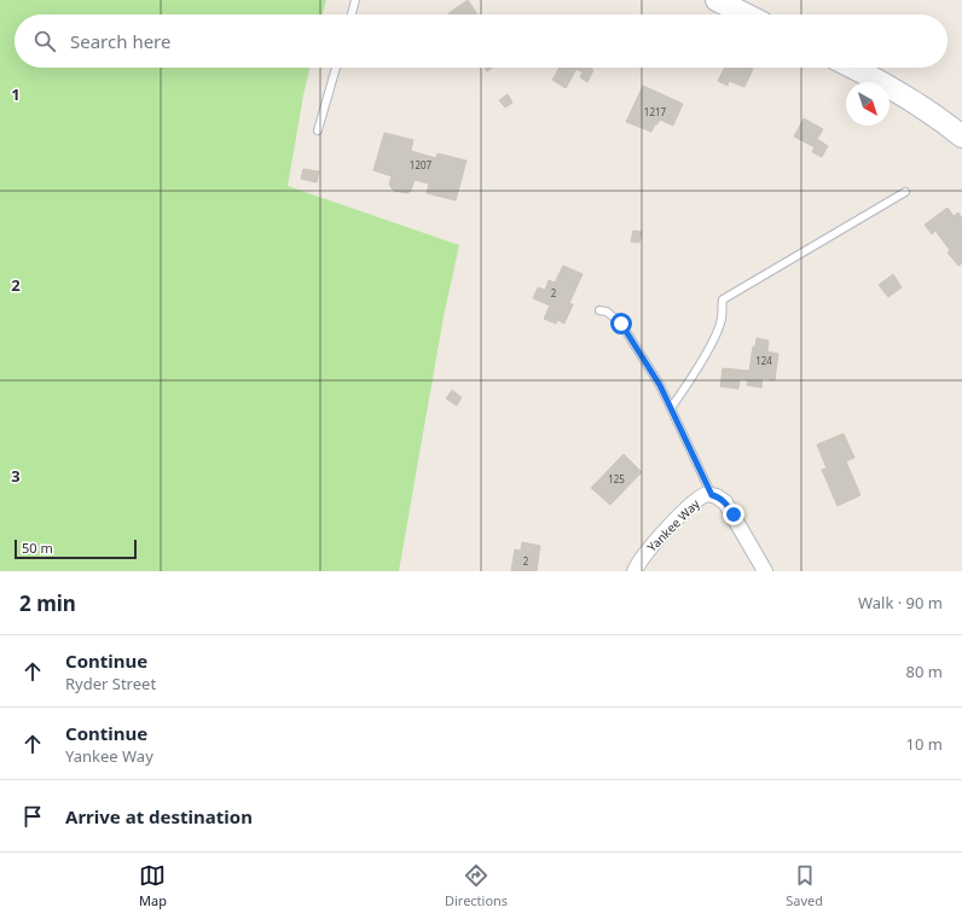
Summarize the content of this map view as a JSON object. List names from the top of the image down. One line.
{"streets":{"street":["Yankee Way"]},"house_numbers":["1217","1207","2","124","125","2"],"scale_bar":"50 m","north":"bottom right","page":{"search":"Search here","scale":"50 m","heading":["2 min","Walk · 90 m"],"list":[["Continue","Ryder Street","80 m"],["Continue","Yankee Way","10 m"],"Arrive at destination"],"nav":["Map","Directions","Saved"]},"grid":{"rows":["1","2","3"]}}
